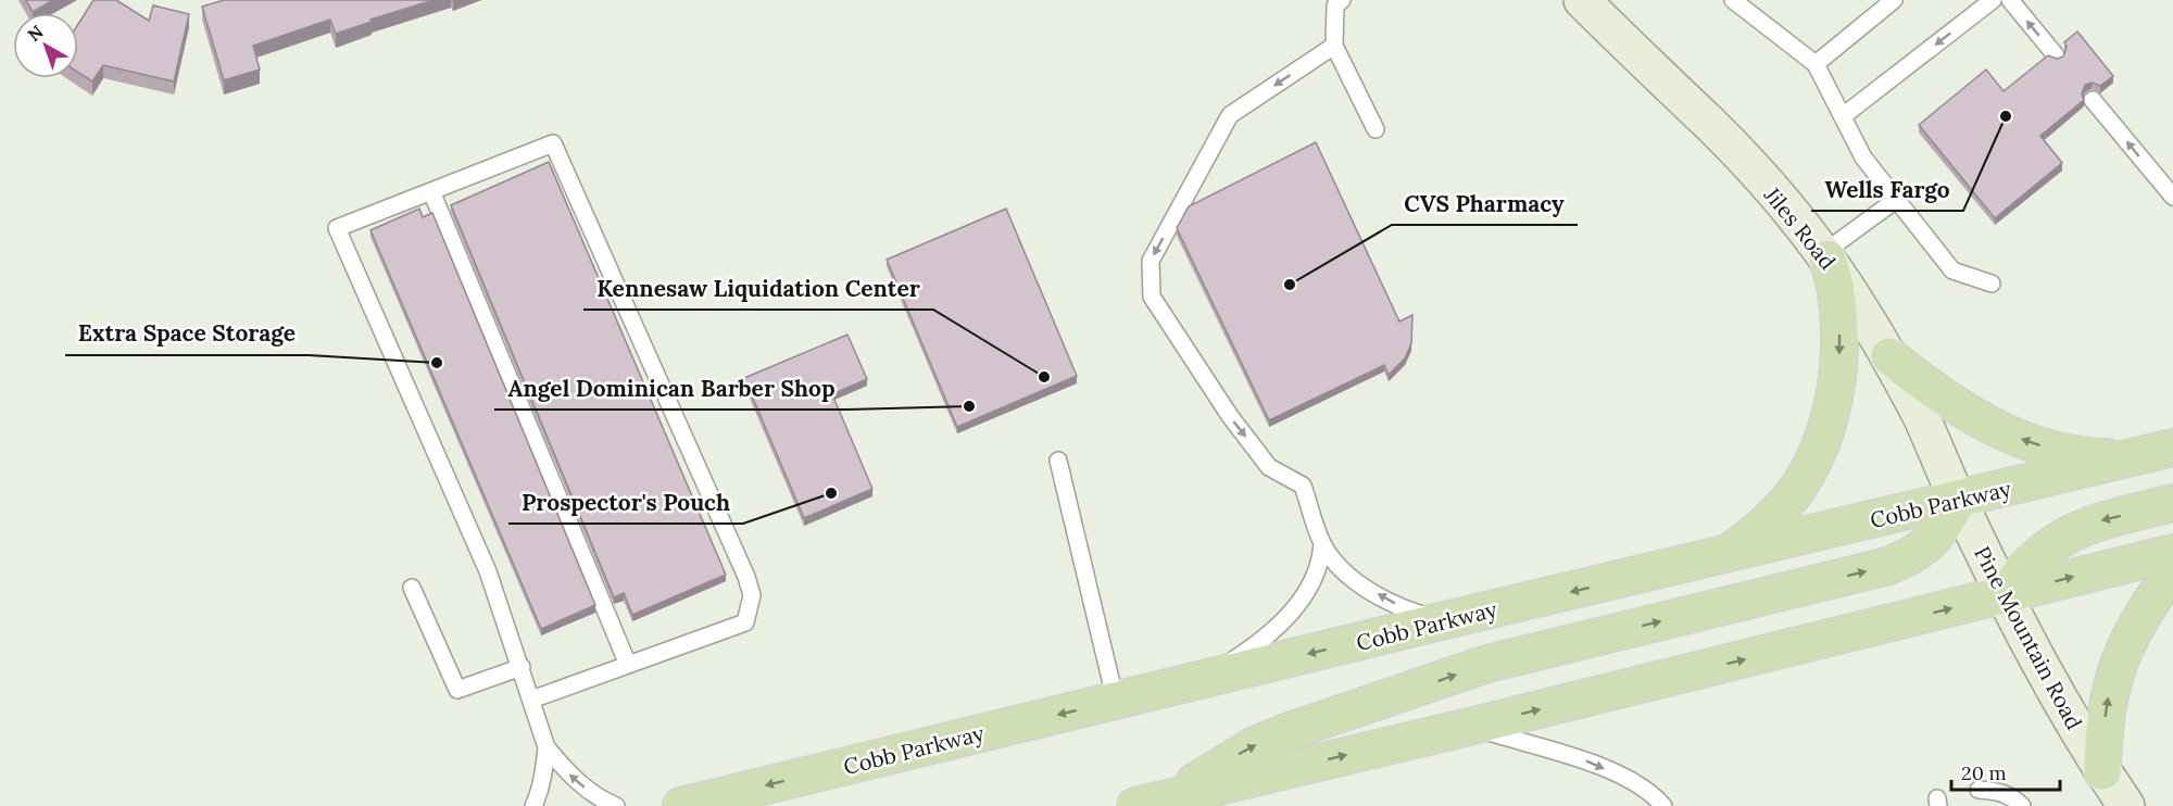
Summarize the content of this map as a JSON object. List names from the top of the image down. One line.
{"streets":{"main road":["Cobb Parkway"],"street":["Jiles Road","Pine Mountain Road"]},"crossings":[["Jiles Road","Cobb Parkway"],["Jiles Road","Pine Mountain Road"],["Cobb Parkway","Pine Mountain Road"]],"places":["Wells Fargo","CVS Pharmacy","Extra Space Storage","Kennesaw Liquidation Center","Angel Dominican Barber Shop","Prospector's Pouch"],"scale_bar":"20 m","north":"top left"}
